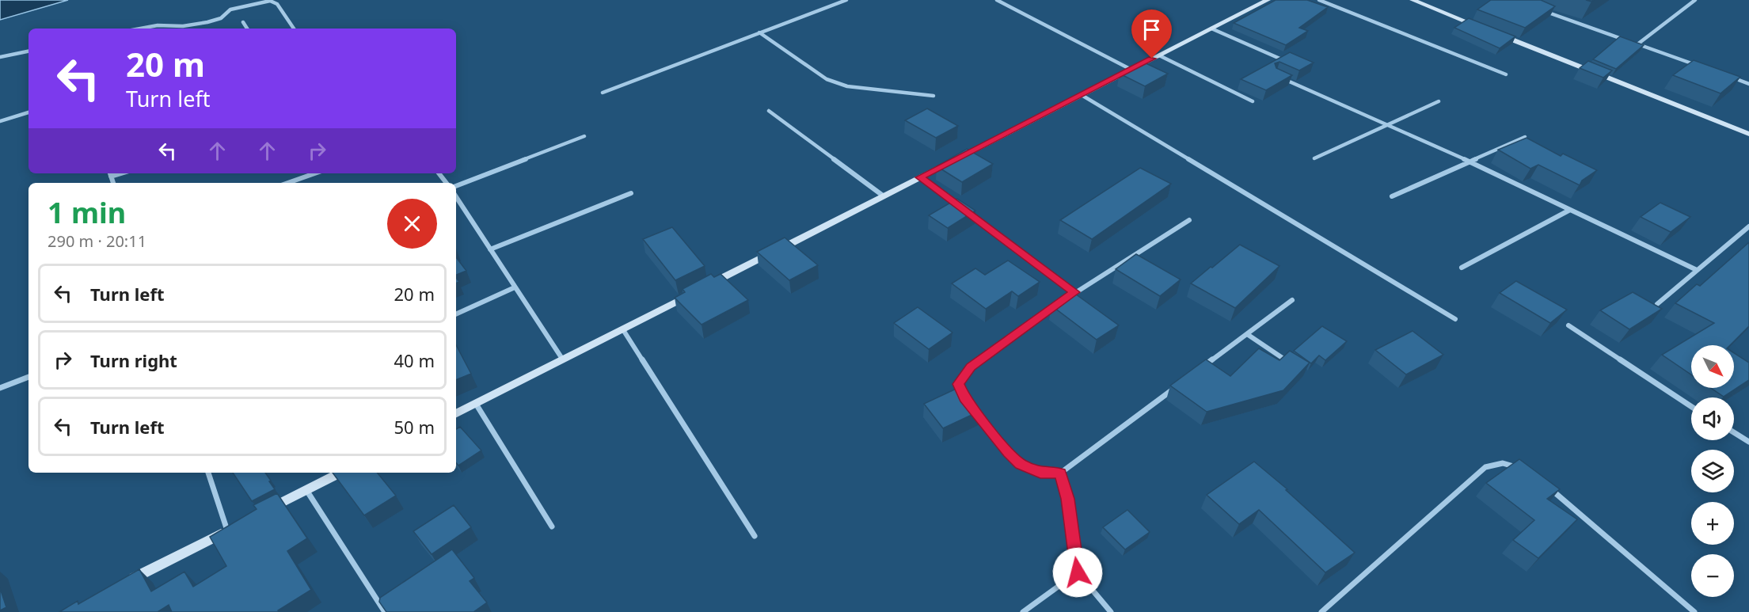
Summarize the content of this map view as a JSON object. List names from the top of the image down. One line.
{"north":"bottom right","page":{"turn":["20 m","Turn left"],"heading":["1 min","290 m · 20:11"],"list":[{"name":"Turn left","value":"20 m"},{"name":"Turn right","value":"40 m"},{"name":"Turn left","value":"50 m"}],"map_buttons":["+","−"]}}
